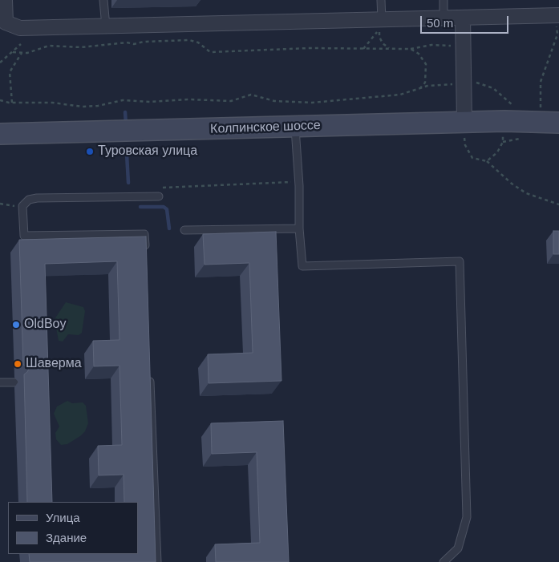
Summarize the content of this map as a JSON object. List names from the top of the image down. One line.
{"streets":{"main road":["Колпинское шоссе"]},"places":["Туровская улица","OldBoy","Шаверма"],"legend":["Улица","Здание"],"scale_bar":"50 m"}
